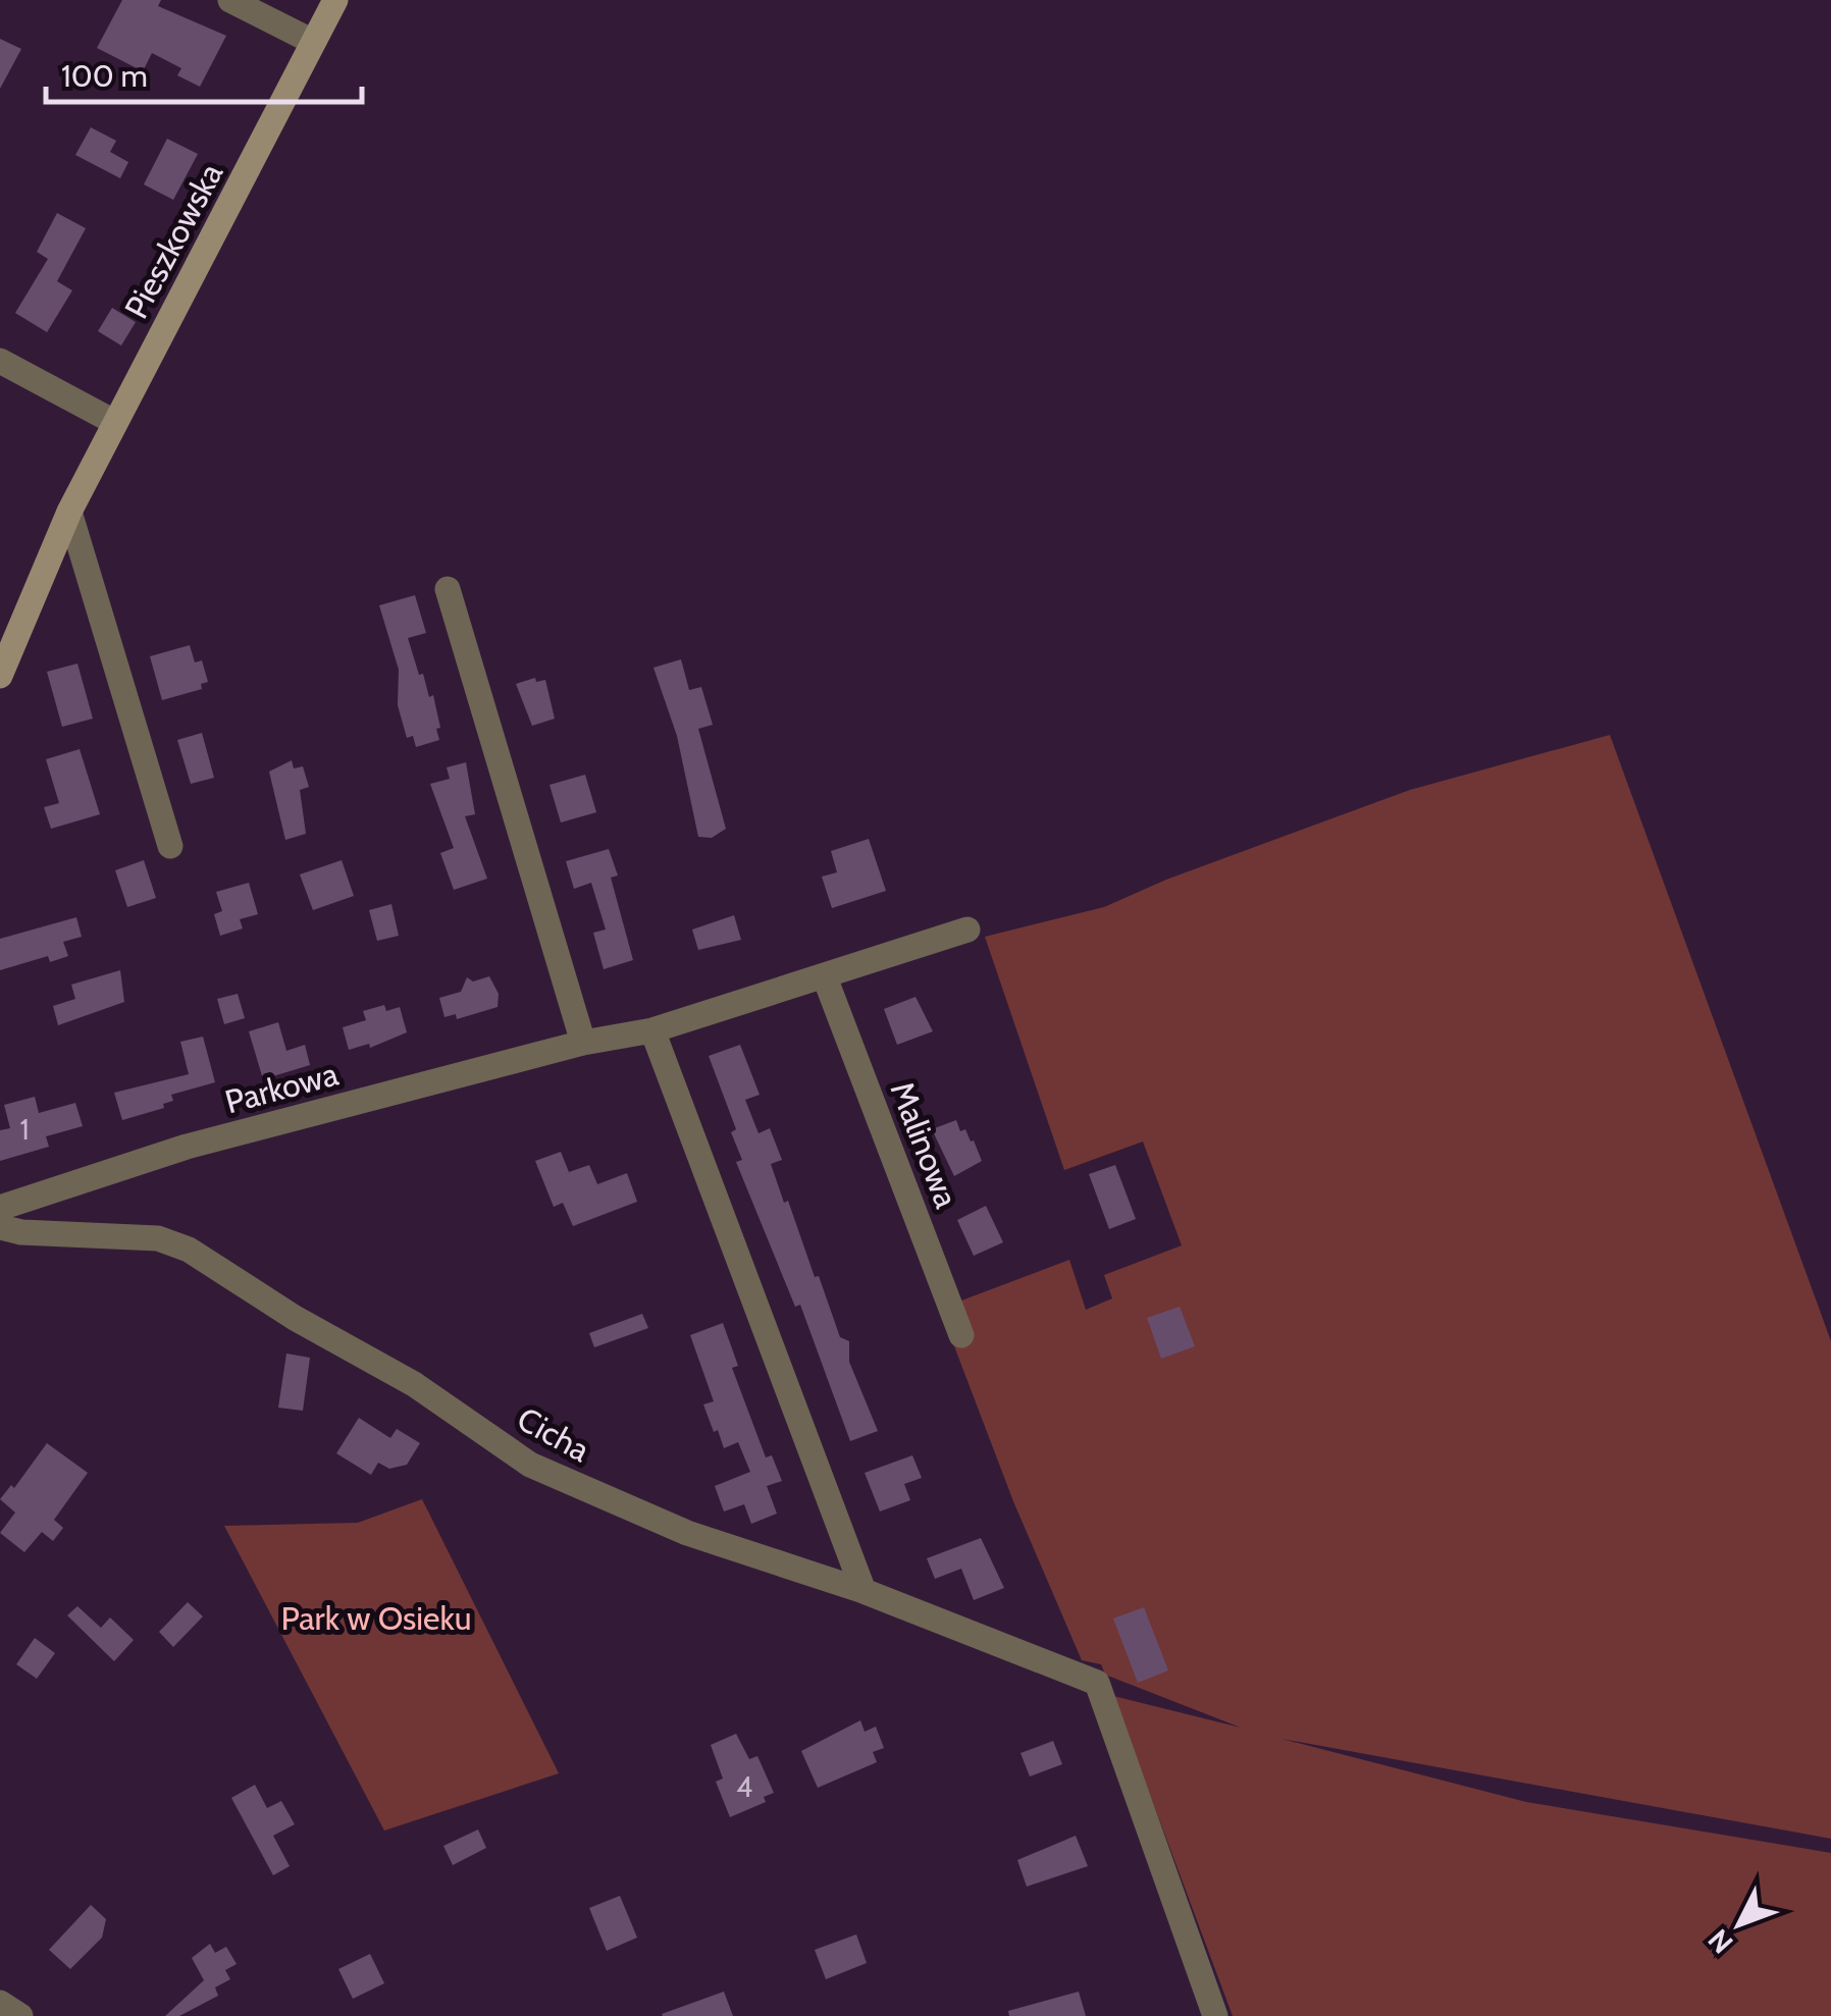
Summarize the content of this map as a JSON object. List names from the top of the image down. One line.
{"streets":{"street":["Pieszkowska","Parkowa","Malinowa","Cicha"]},"crossings":[["Parkowa","Malinowa"]],"parks":["Park w Osieku"],"house_numbers":["1","4"],"scale_bar":"100 m","north":"bottom left"}
